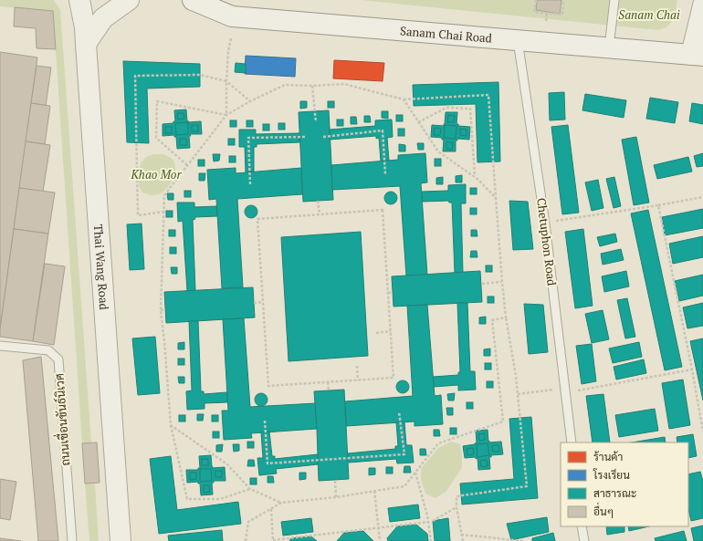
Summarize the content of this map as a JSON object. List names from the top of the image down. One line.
{"streets":{"street":["Sanam Chai Road","Thai Wang Road"],"lane":["Chetuphon Road","ถนนเขื่อนขันธ์นิเวศ"]},"crossings":[["Sanam Chai Road","Chetuphon Road"]],"parks":["Sanam Chai","Khao Mor"],"legend":["ร้านค้า","โรงเรียน","สาธารณะ","อื่นๆ"]}
